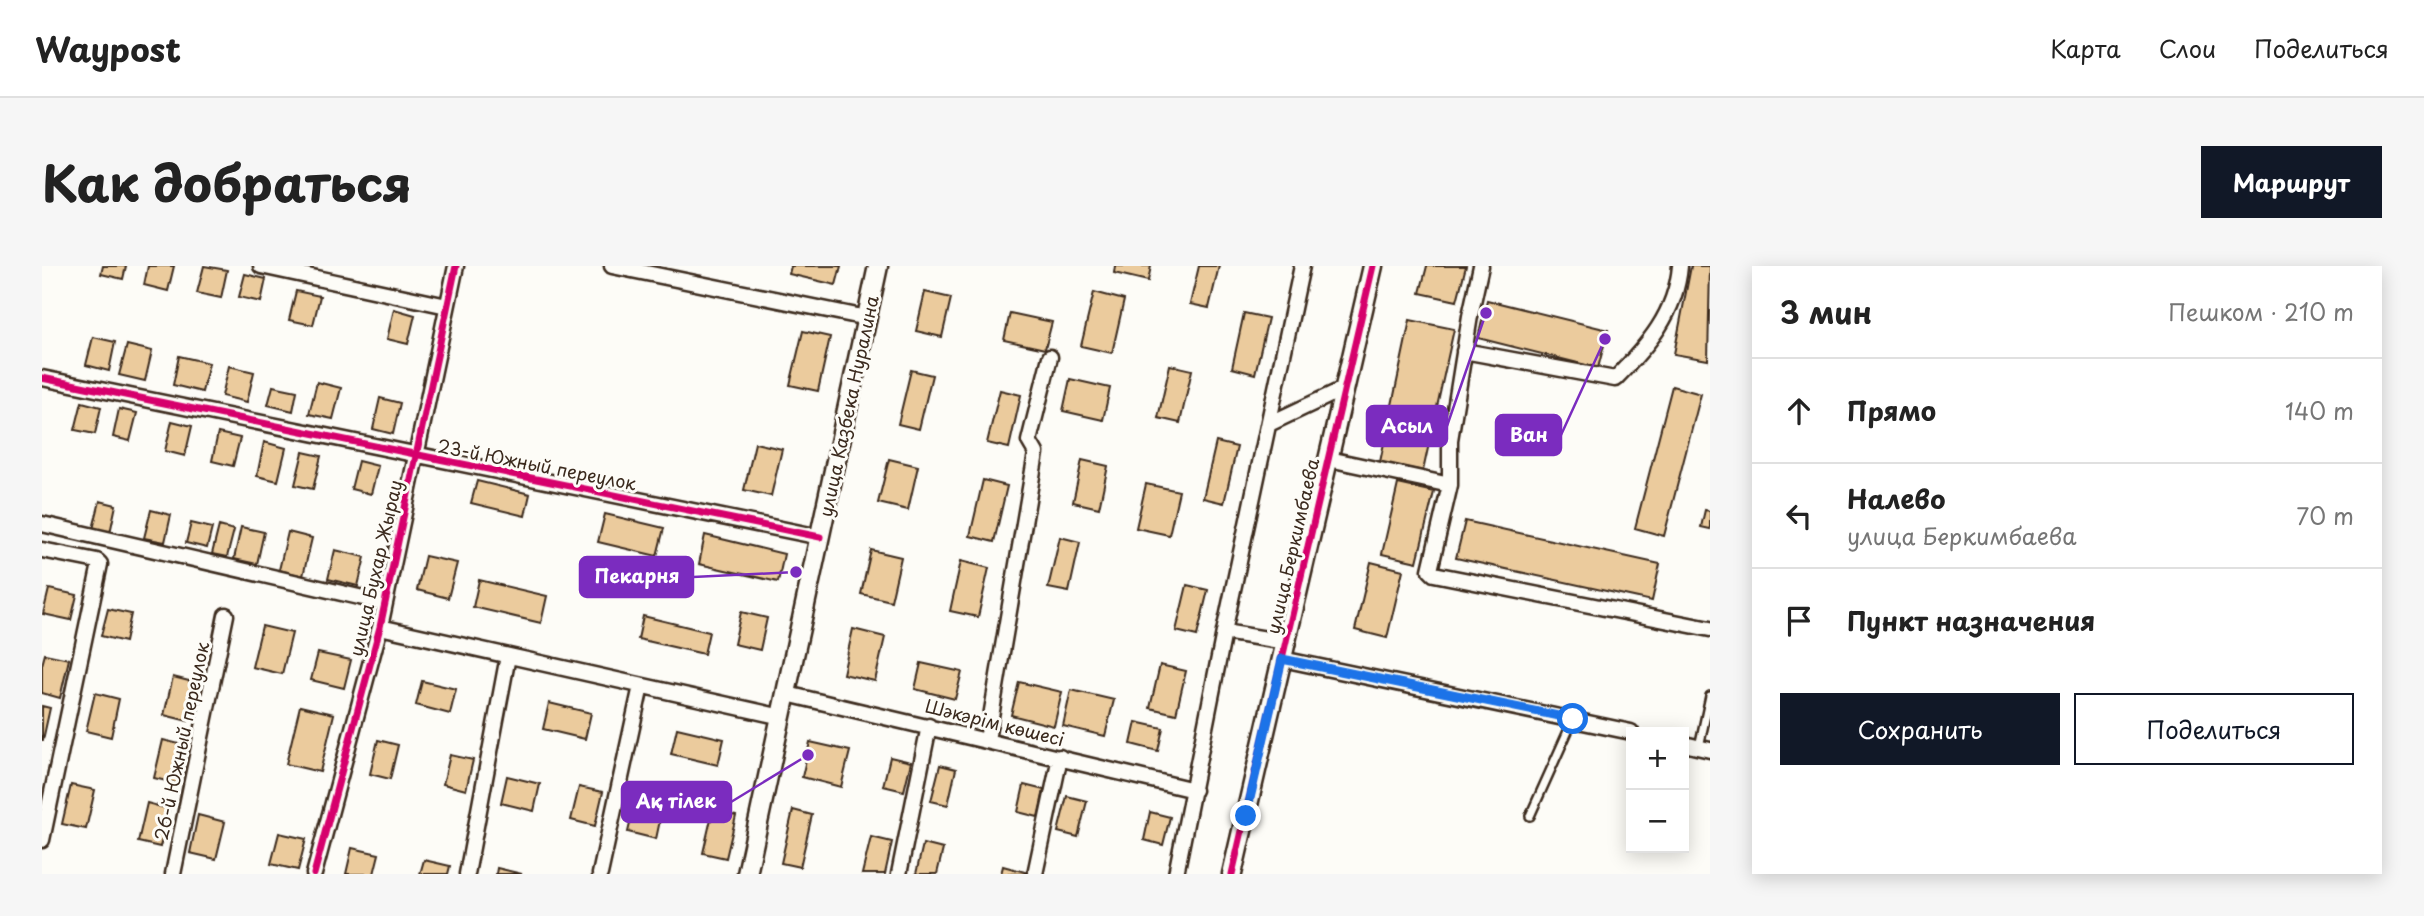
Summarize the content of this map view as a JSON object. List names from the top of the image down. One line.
{"streets":{"street":["улица Казбека Нуралина","23-й Южный переулок","улица Беркимбаева","улица Бухар Жырау","Шәкәрім көшесі","26-й Южный переулок"]},"crossings":[["улица Казбека Нуралина","23-й Южный переулок"],["улица Казбека Нуралина","Шәкәрім көшесі"],["23-й Южный переулок","улица Бухар Жырау"]],"places":["Асыл","Ван","Пекарня","Ақ тілек"],"page":{"header":"Waypost","nav":["Карта","Слои","Поделиться"],"title":"Как добраться","buttons":["Маршрут",["Сохранить","Поделиться"]],"heading":["3 мин","Пешком · 210 m"],"list":[["Прямо","140 m"],["Налево","улица Беркимбаева","70 m"],"Пункт назначения"],"map_buttons":["+","−"]}}
